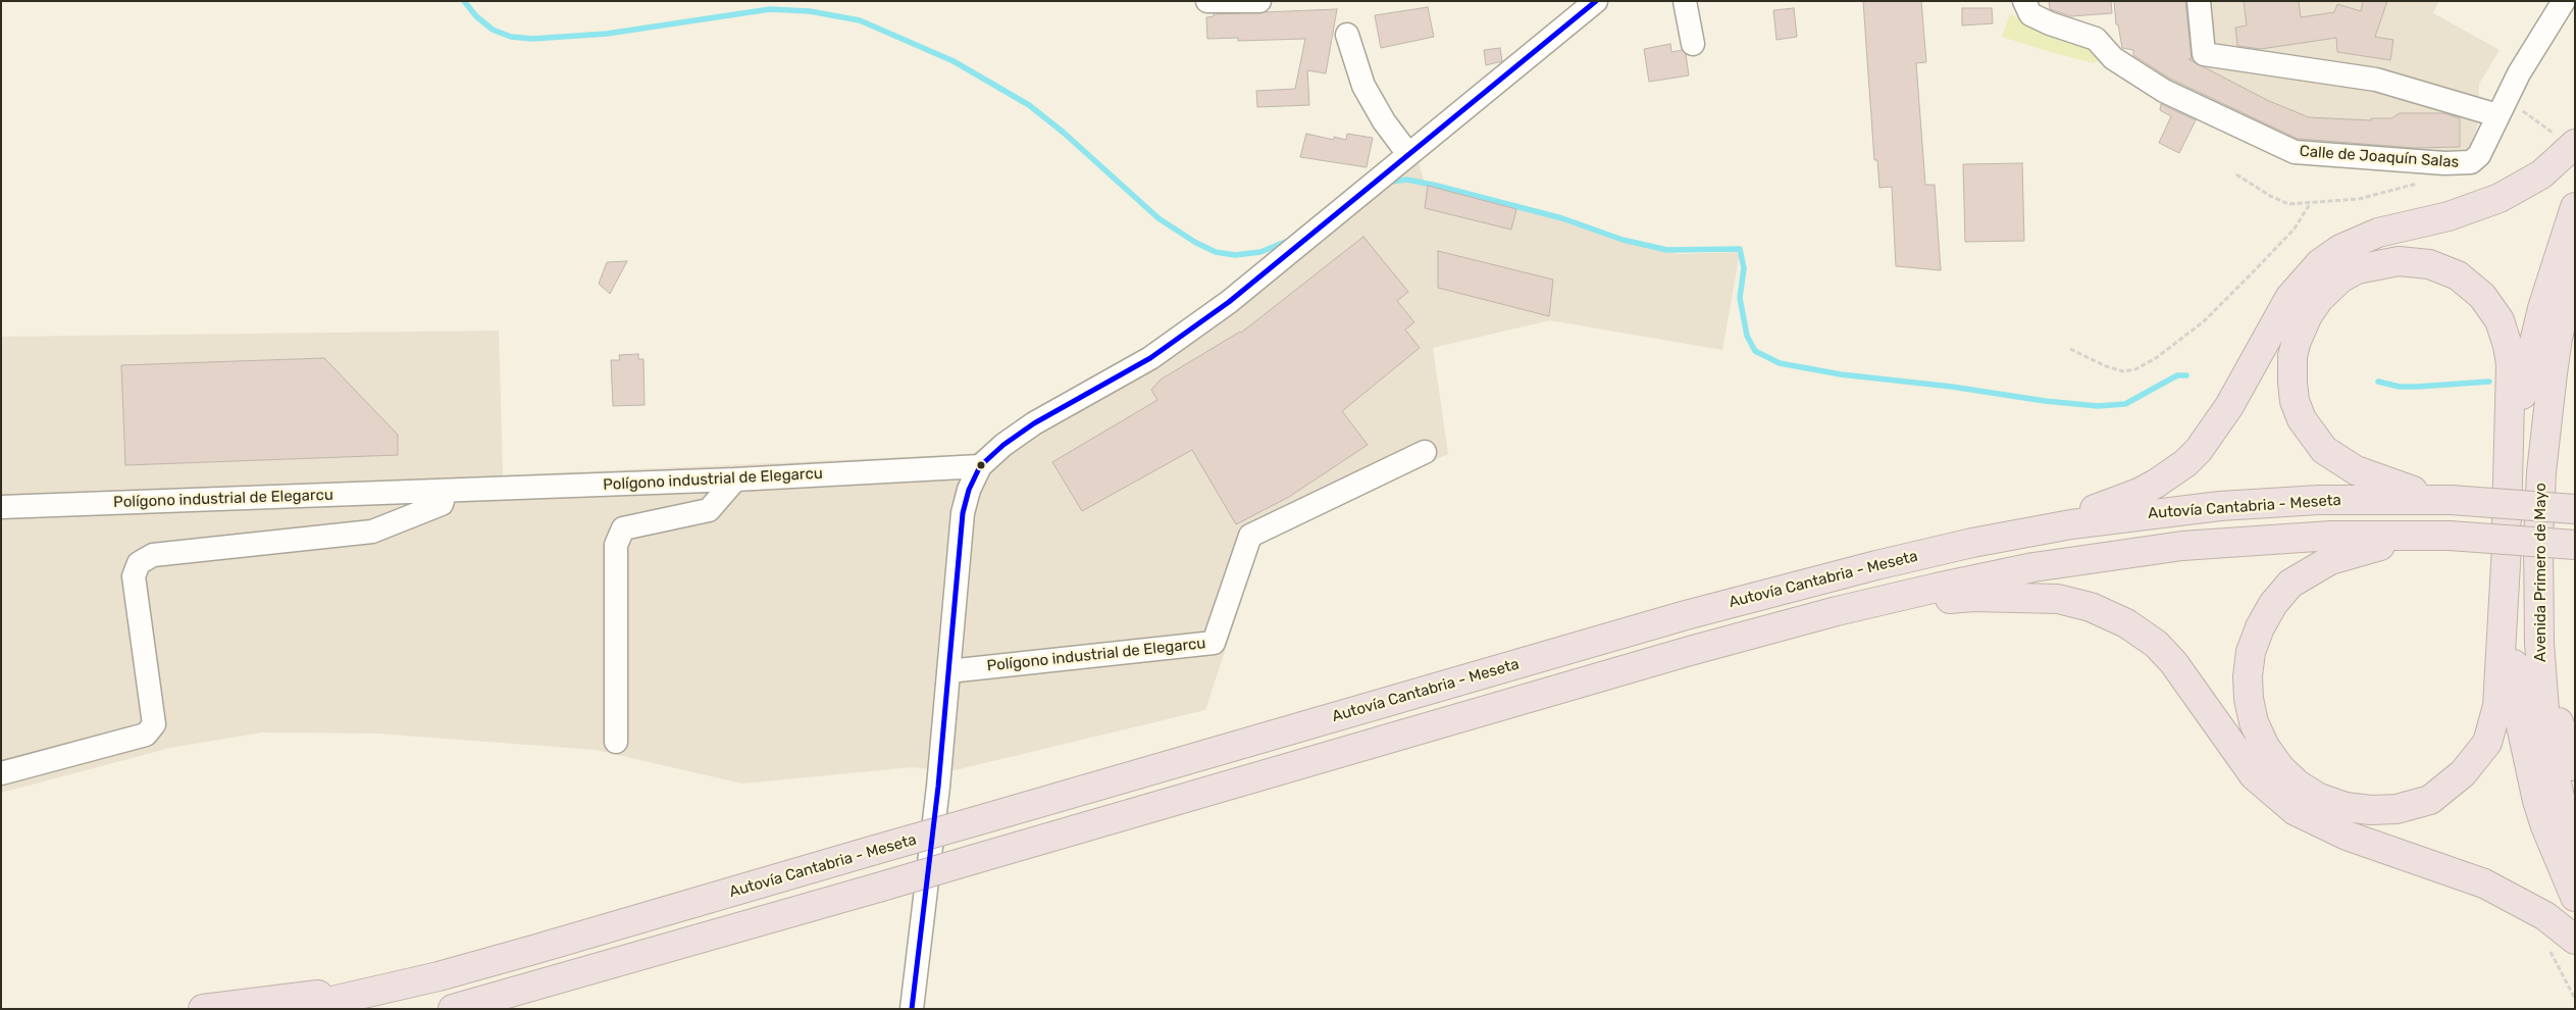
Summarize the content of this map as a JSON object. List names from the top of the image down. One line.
{"streets":{"highway":["Autovía Cantabria - Meseta","Avenida Primero de Mayo"],"street":["Calle de Joaquín Salas","Polígono industrial de Elegarcu"]}}
